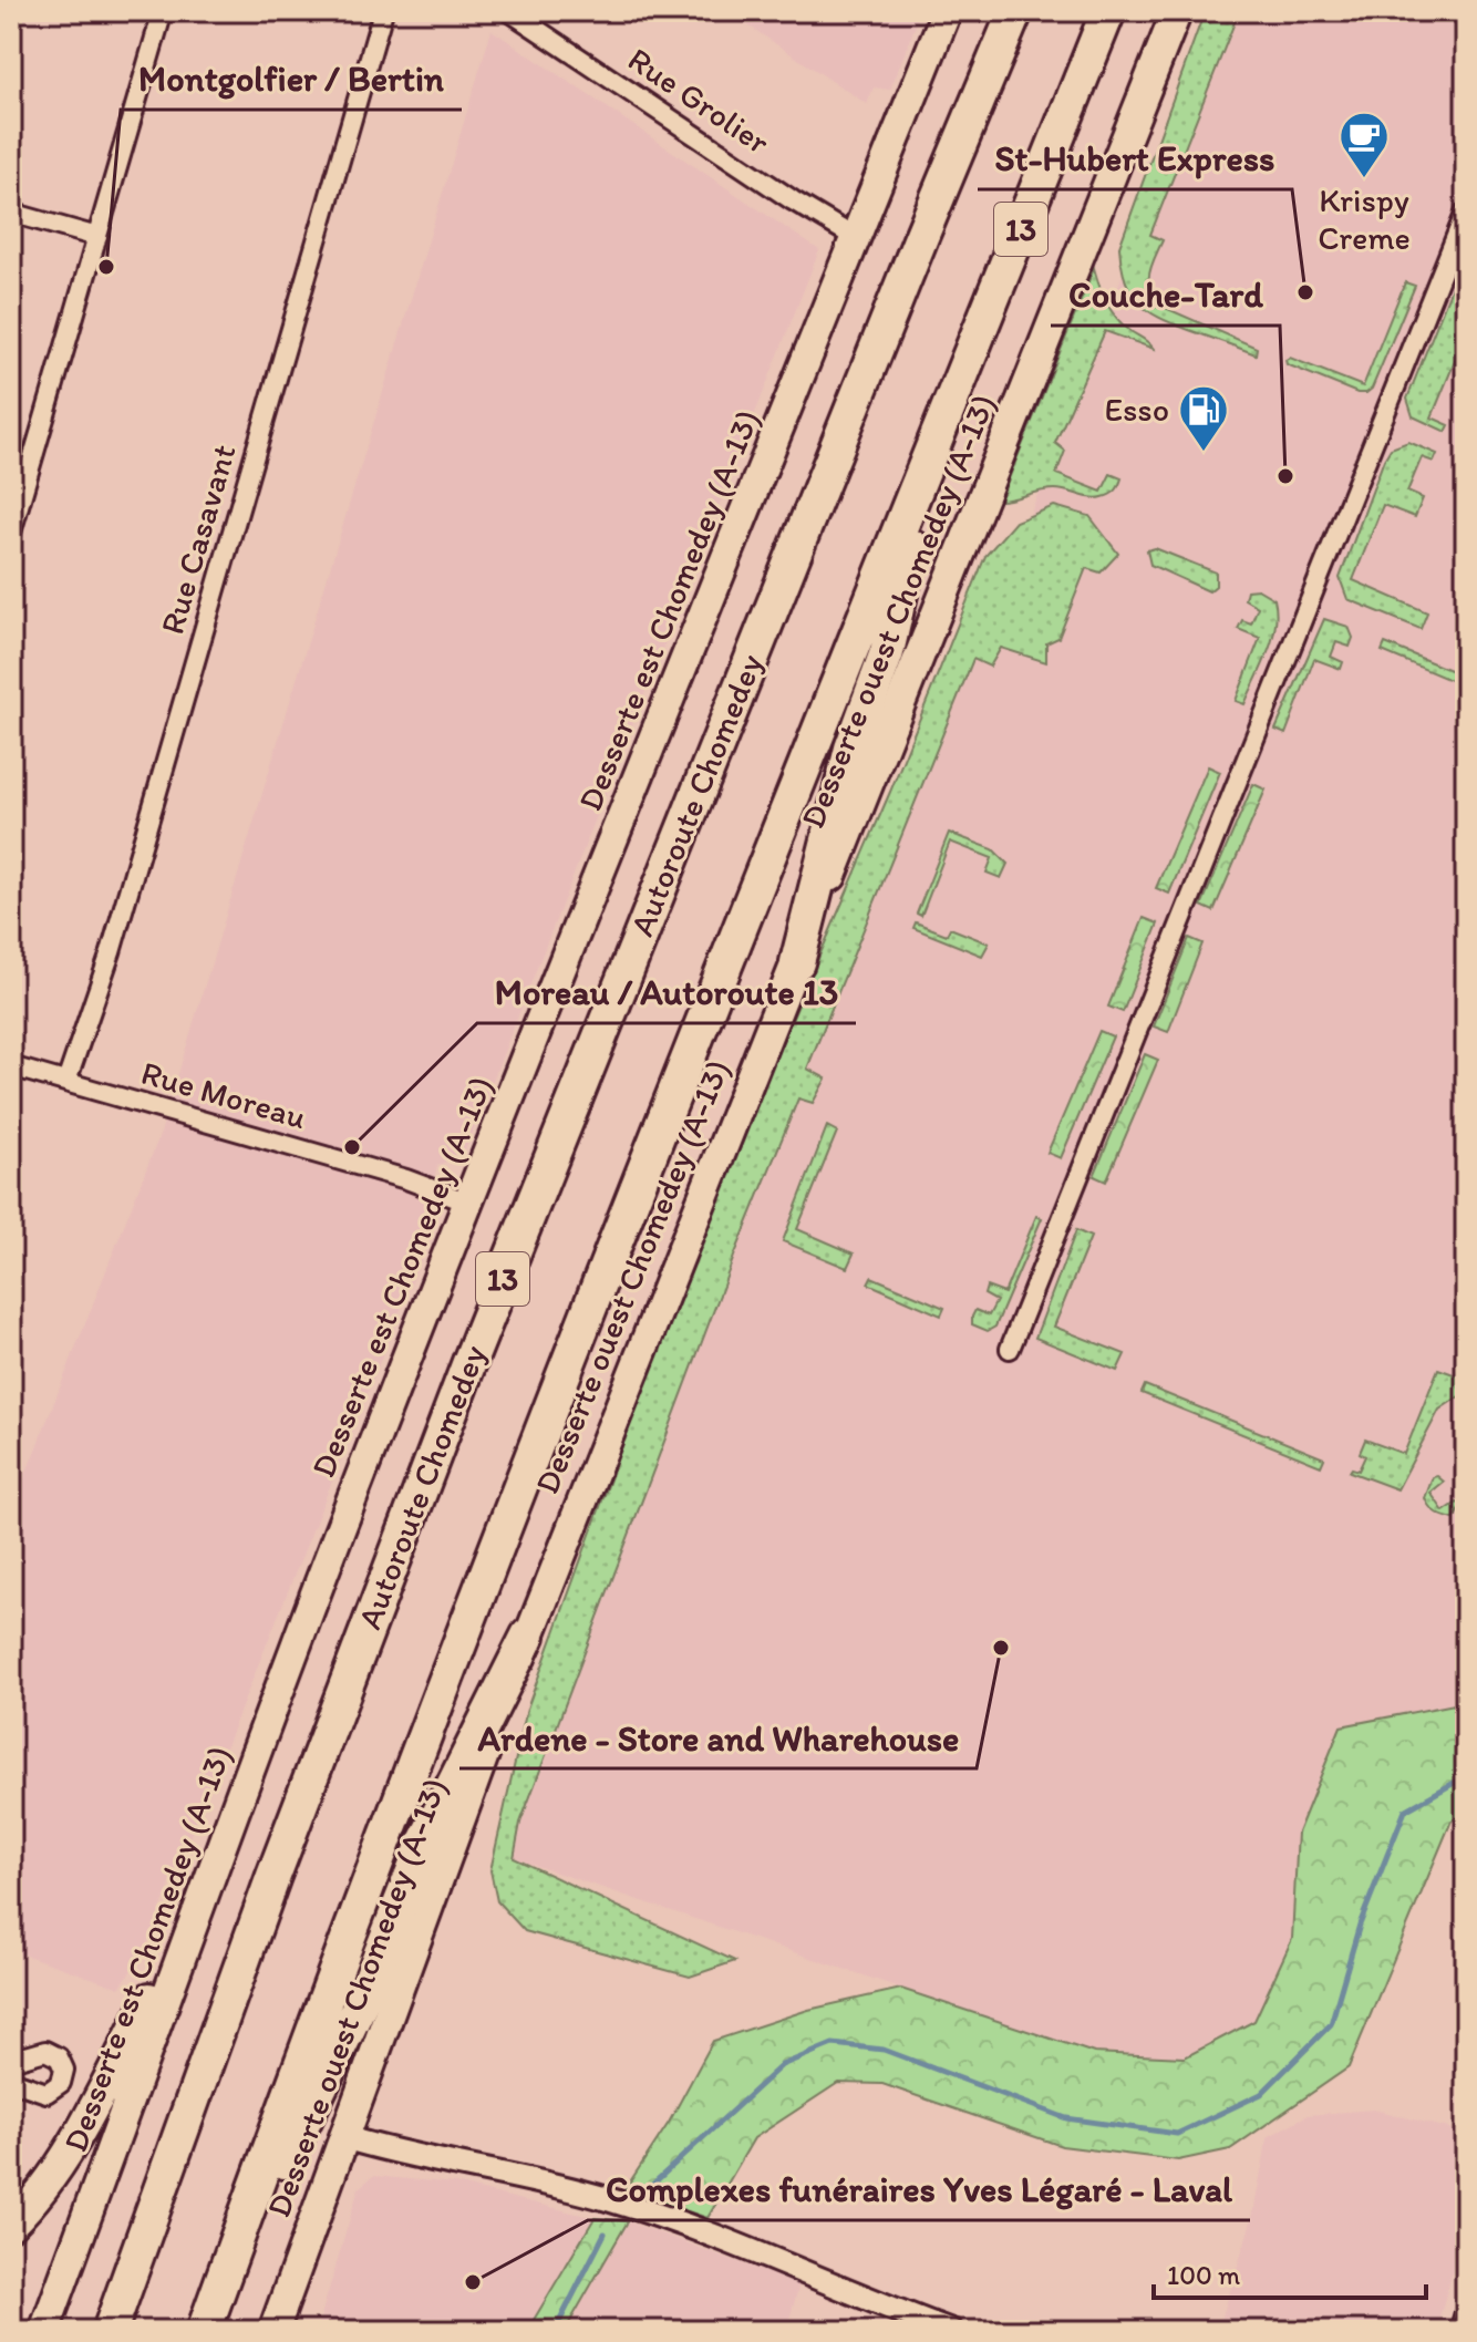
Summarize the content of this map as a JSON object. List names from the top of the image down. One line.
{"streets":{"highway":["13","Autoroute Chomedey"],"main road":["Desserte est Chomedey (A-13)","Desserte ouest Chomedey (A-13)"],"street":["Rue Grolier","Rue Casavant","Rue Moreau"]},"crossings":[["Rue Grolier","Desserte est Chomedey (A-13)"],["Rue Casavant","Rue Moreau"],["Desserte est Chomedey (A-13)","Rue Moreau"]],"places":{"cafe":["Krispy Creme"],"other":["Montgolfier / Bertin","St-Hubert Express","Couche-Tard","Moreau / Autoroute 13","Ardene - Store and Wharehouse","Complexes funéraires Yves Légaré - Laval"],"fuel station":["Esso"]},"scale_bar":"100 m"}
